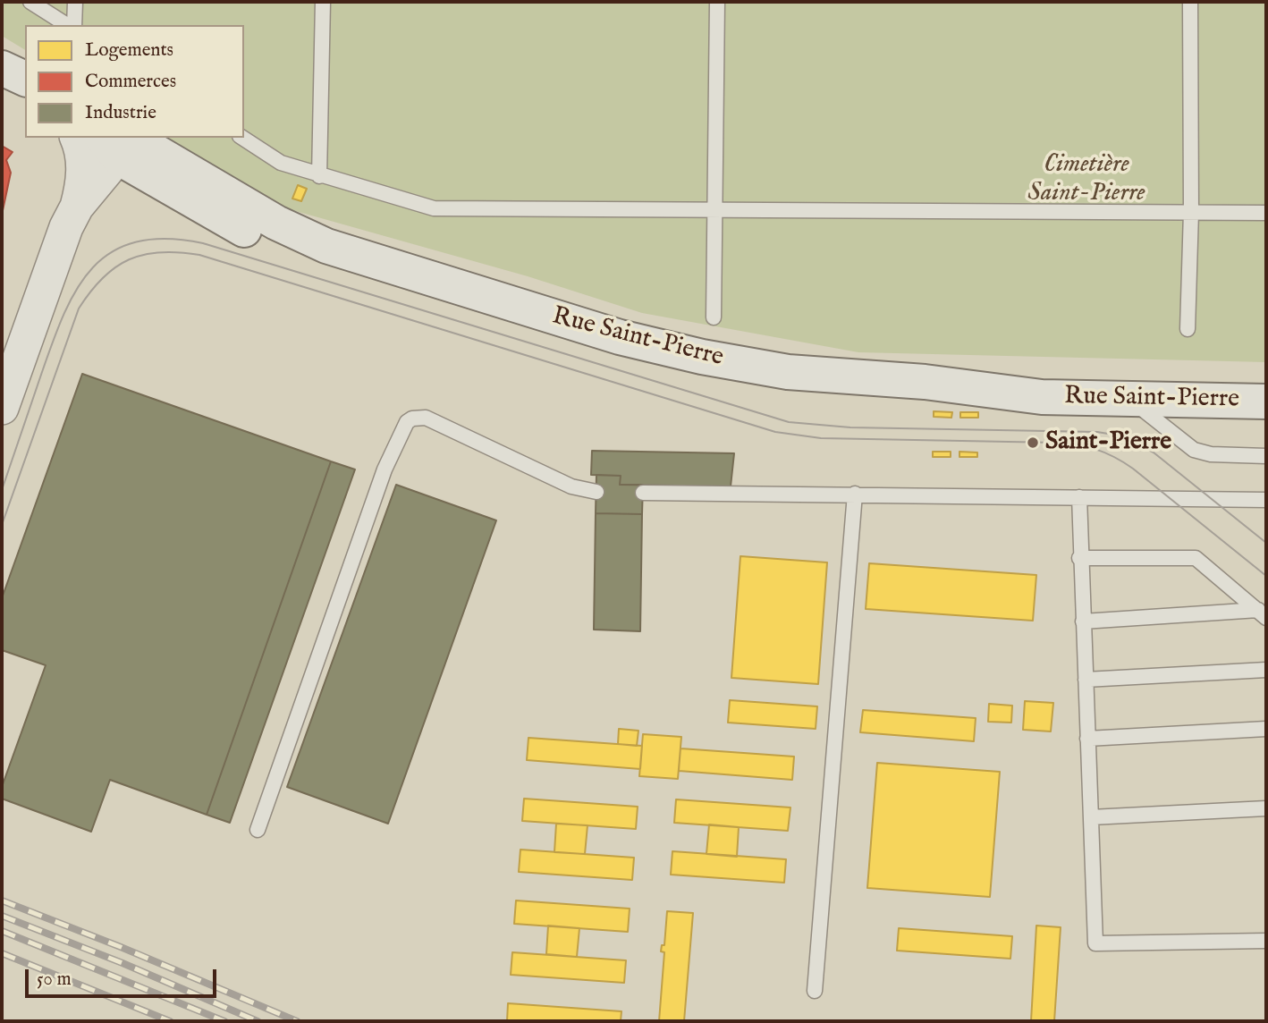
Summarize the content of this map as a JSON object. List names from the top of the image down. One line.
{"streets":{"main road":["Rue Saint-Pierre"]},"parks":["Cimetière Saint-Pierre"],"places":["Saint-Pierre"],"legend":["Logements","Commerces","Industrie"],"scale_bar":"50 m"}
